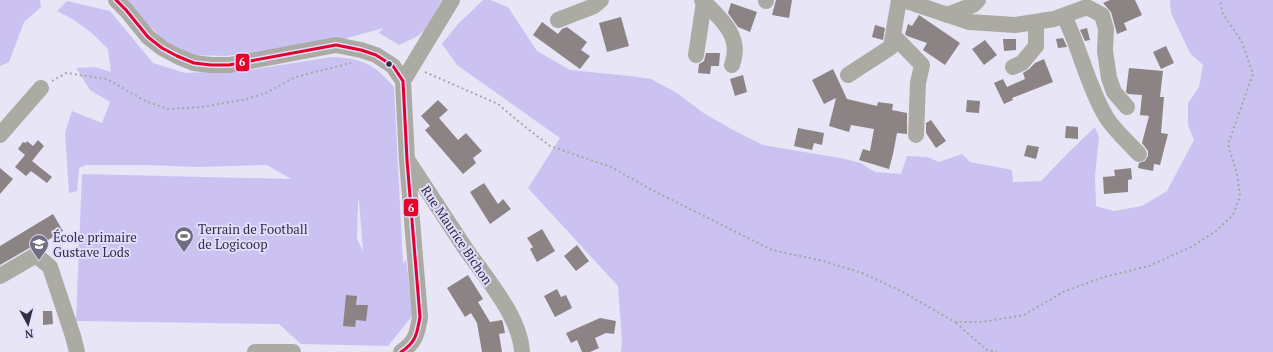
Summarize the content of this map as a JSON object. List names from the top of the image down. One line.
{"streets":{"street":["Rue Maurice Bichon"]},"places":{"sports":["Terrain de Football de Logicoop"],"school or university":["École primaire Gustave Lods"]},"lines":["transit line 6"],"north":"bottom"}
